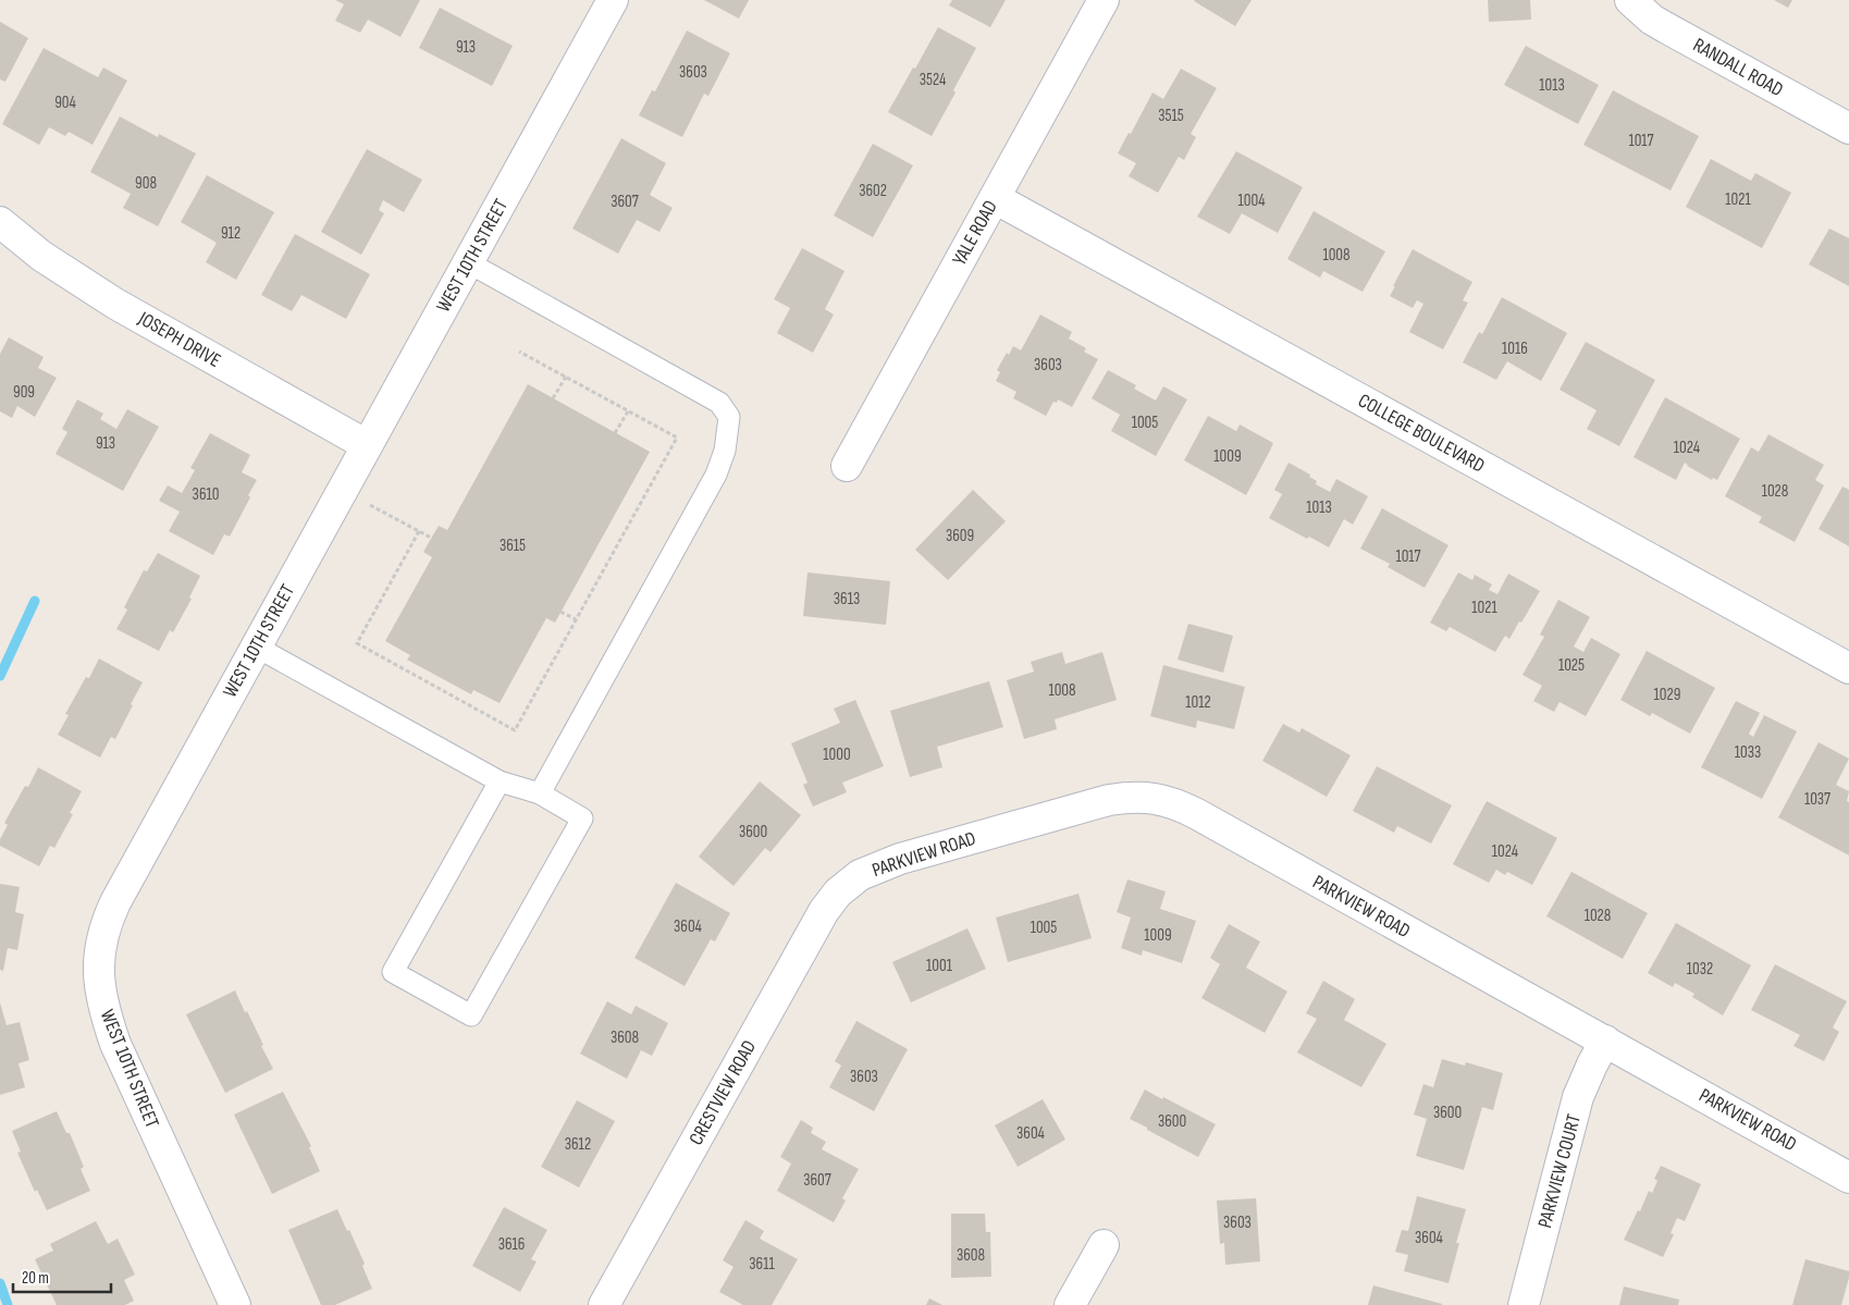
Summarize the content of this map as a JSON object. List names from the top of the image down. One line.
{"streets":{"street":["RANDALL ROAD","YALE ROAD","WEST 10TH STREET","JOSEPH DRIVE","COLLEGE BOULEVARD","PARKVIEW ROAD","CRESTVIEW ROAD","PARKVIEW COURT"]},"crossings":[["YALE ROAD","COLLEGE BOULEVARD"],["WEST 10TH STREET","JOSEPH DRIVE"],["PARKVIEW ROAD","CRESTVIEW ROAD"],["PARKVIEW ROAD","PARKVIEW COURT"]],"house_numbers":["913","3603","3524","1013","904","3515","1017","908","3602","1021","1004","3607","912","1008","1016","3603","909","1005","913","1024","1009","1028","3610","1013","3609","3615","1017","3613","1021","1025","1008","1029","1012","1033","1000","1037","3600","1024","1028","3604","1005","1009","1001","1032","3608","3603","3600","3600","3604","3612","3607","3603","3604","3616","3608","3611"],"scale_bar":"20 m"}
